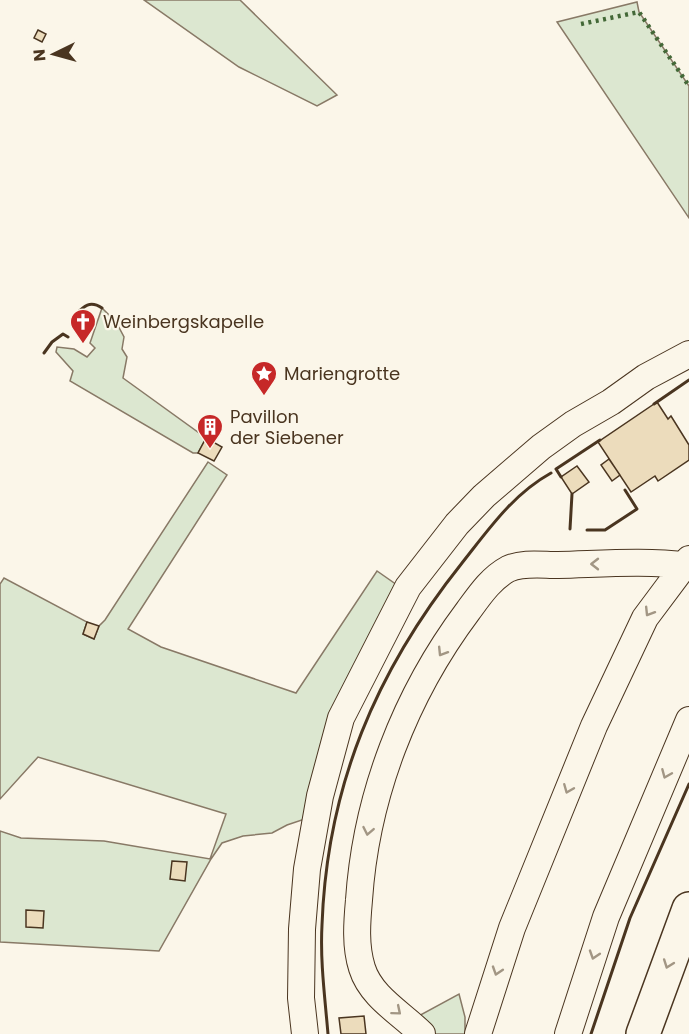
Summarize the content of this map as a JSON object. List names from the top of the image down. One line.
{"places":{"church":["Weinbergskapelle"],"place":["Mariengrotte"],"building":["Pavillon der Siebener"]},"north":"left"}
